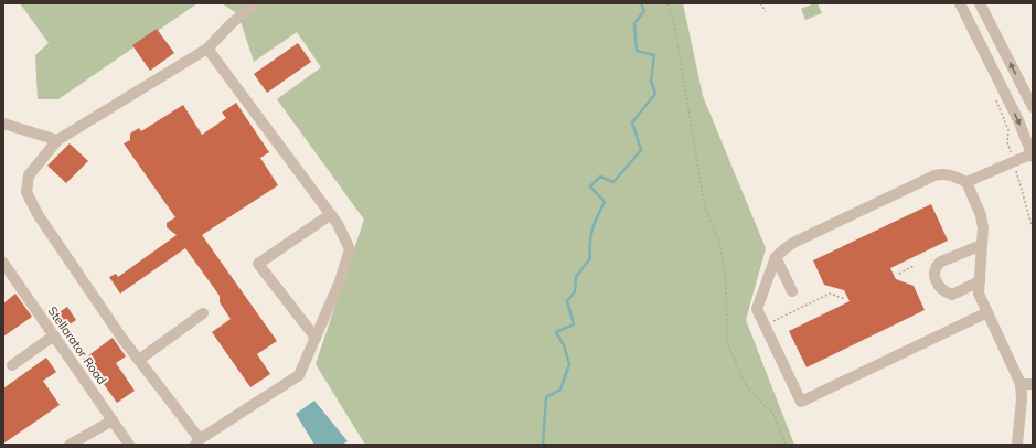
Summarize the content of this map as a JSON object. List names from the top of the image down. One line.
{"streets":{"street":["Stellarator Road"]}}
